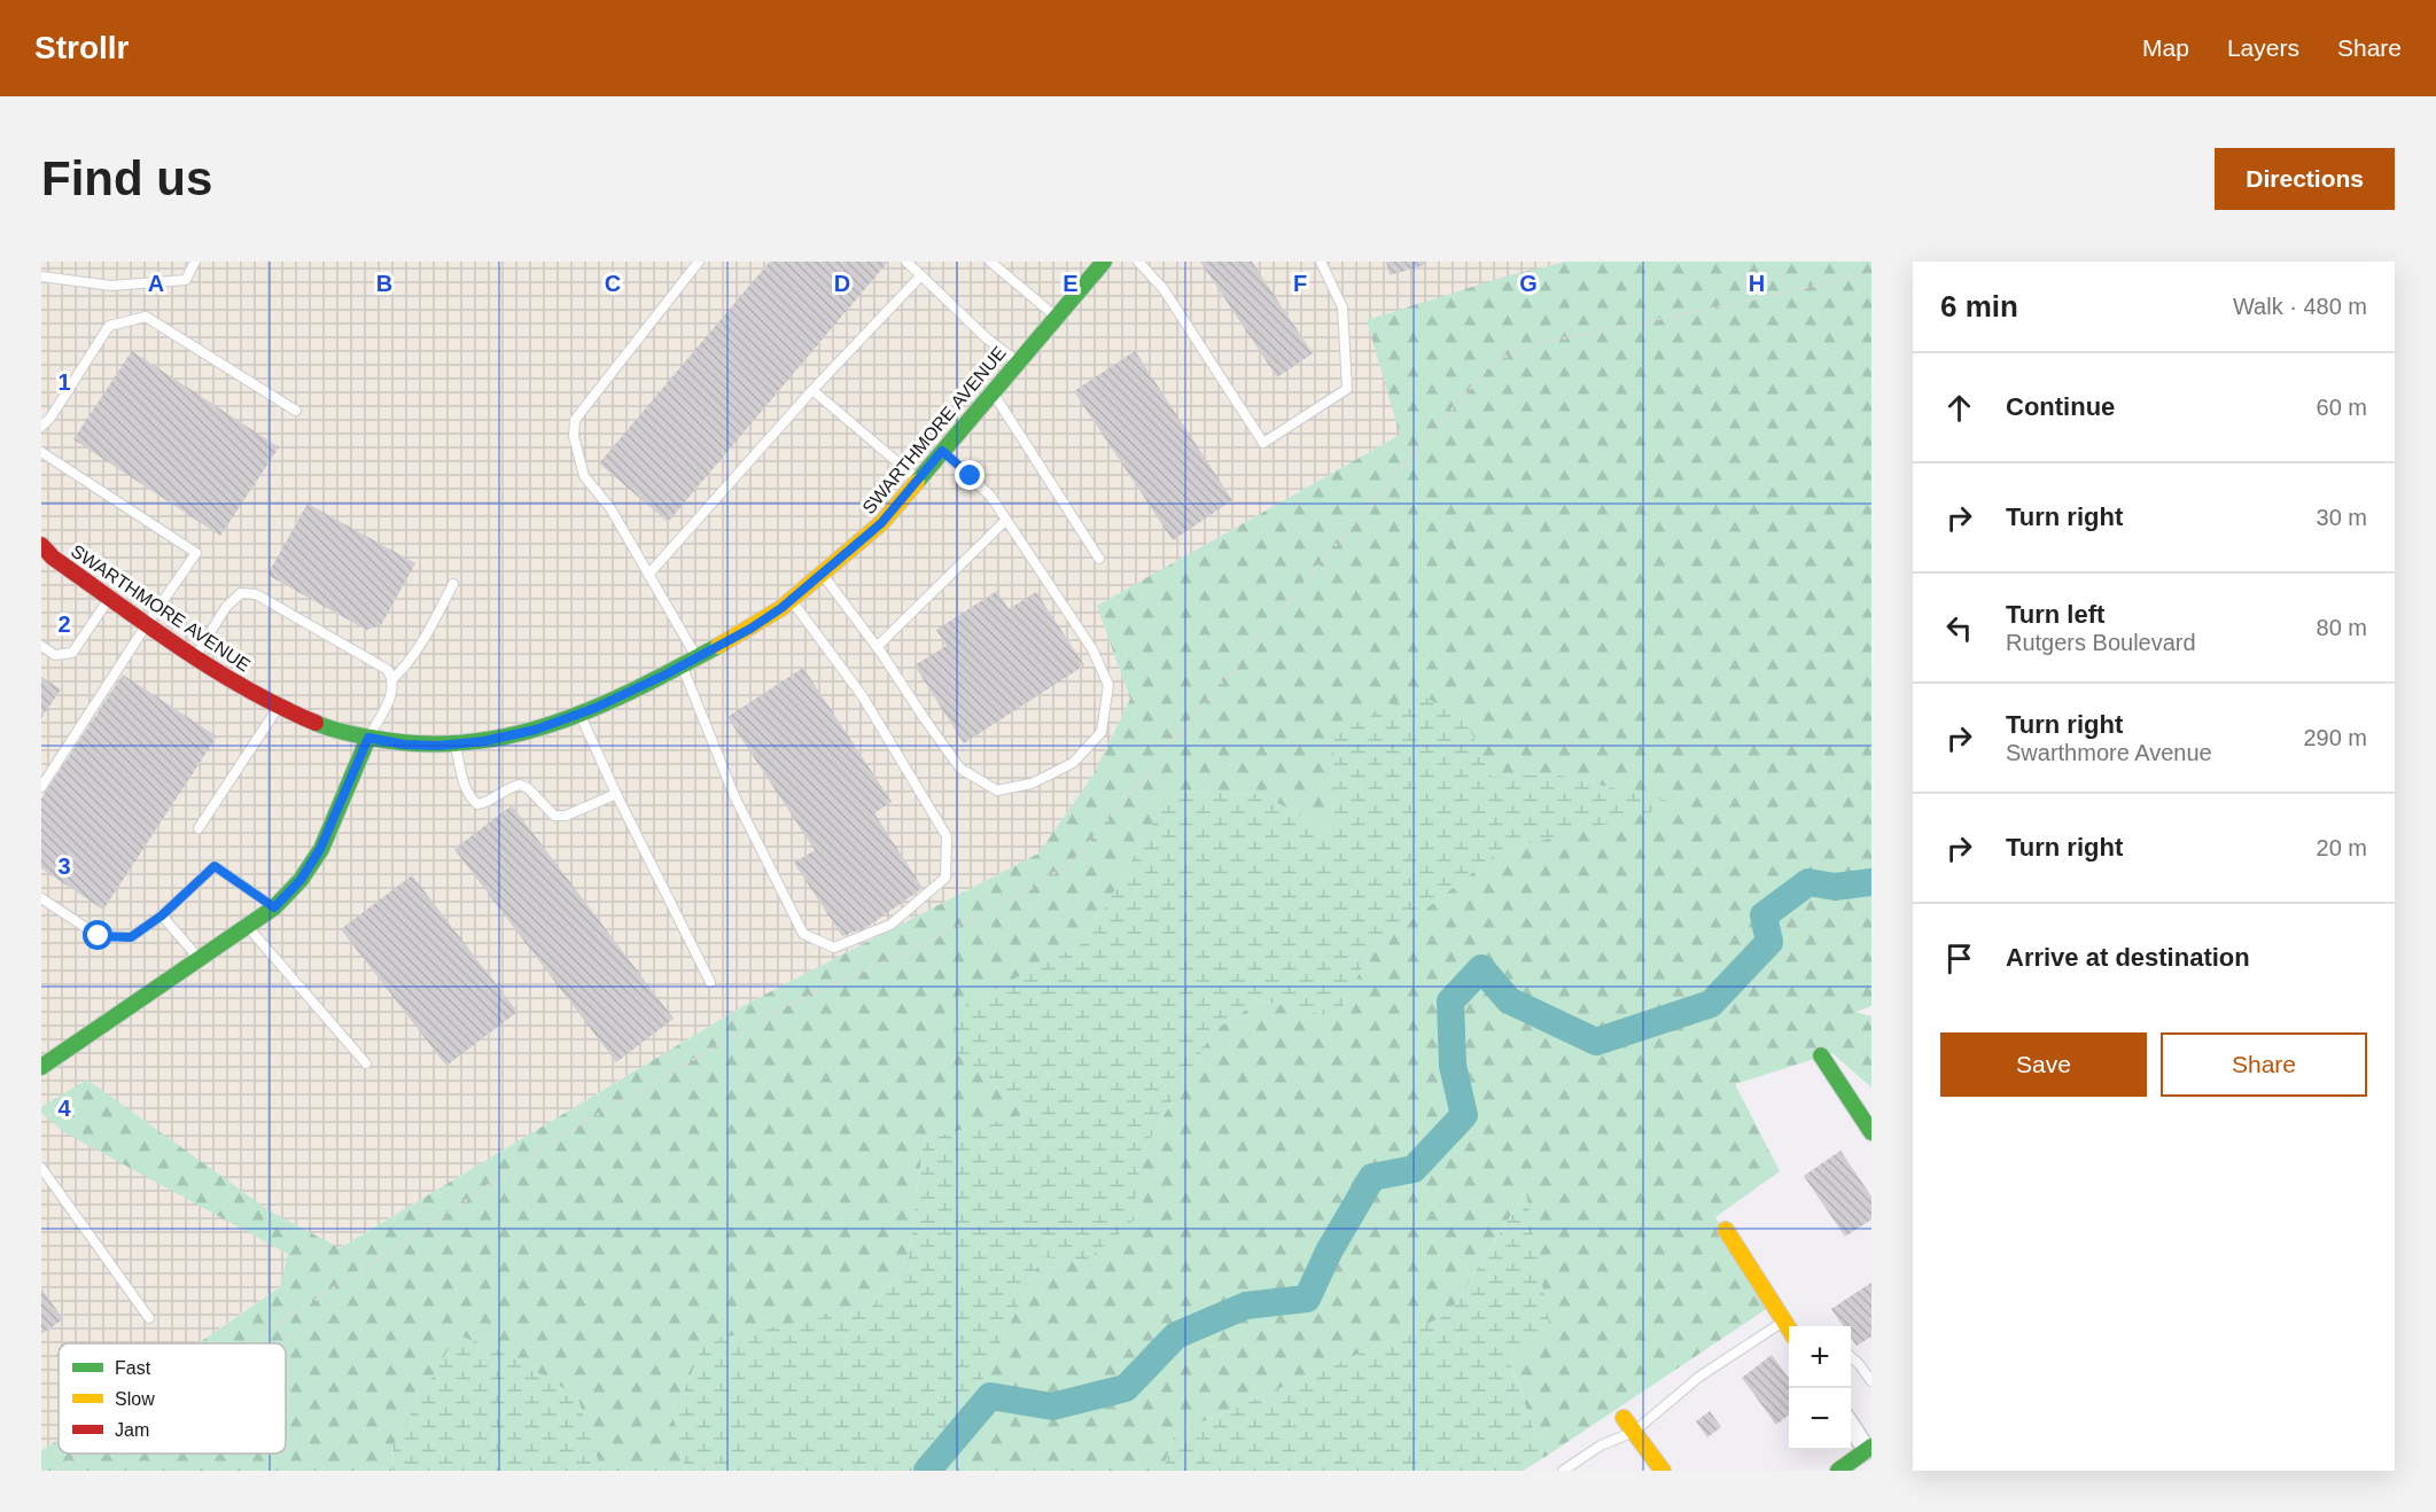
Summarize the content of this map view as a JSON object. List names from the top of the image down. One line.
{"streets":{"street":["SWARTHMORE AVENUE"]},"legend":["Fast","Slow","Jam"],"page":{"header":"Strollr","nav":["Map","Layers","Share"],"buttons":["Directions",["Save","Share"]],"title":"Find us","heading":["6 min","Walk · 480 m"],"list":[["Continue","60 m"],["Turn right","30 m"],["Turn left","Rutgers Boulevard","80 m"],["Turn right","Swarthmore Avenue","290 m"],["Turn right","20 m"],"Arrive at destination"],"map_buttons":["+","−"]},"grid":{"columns":["A","B","C","D","E","F","G","H"],"rows":["1","2","3","4"]}}
